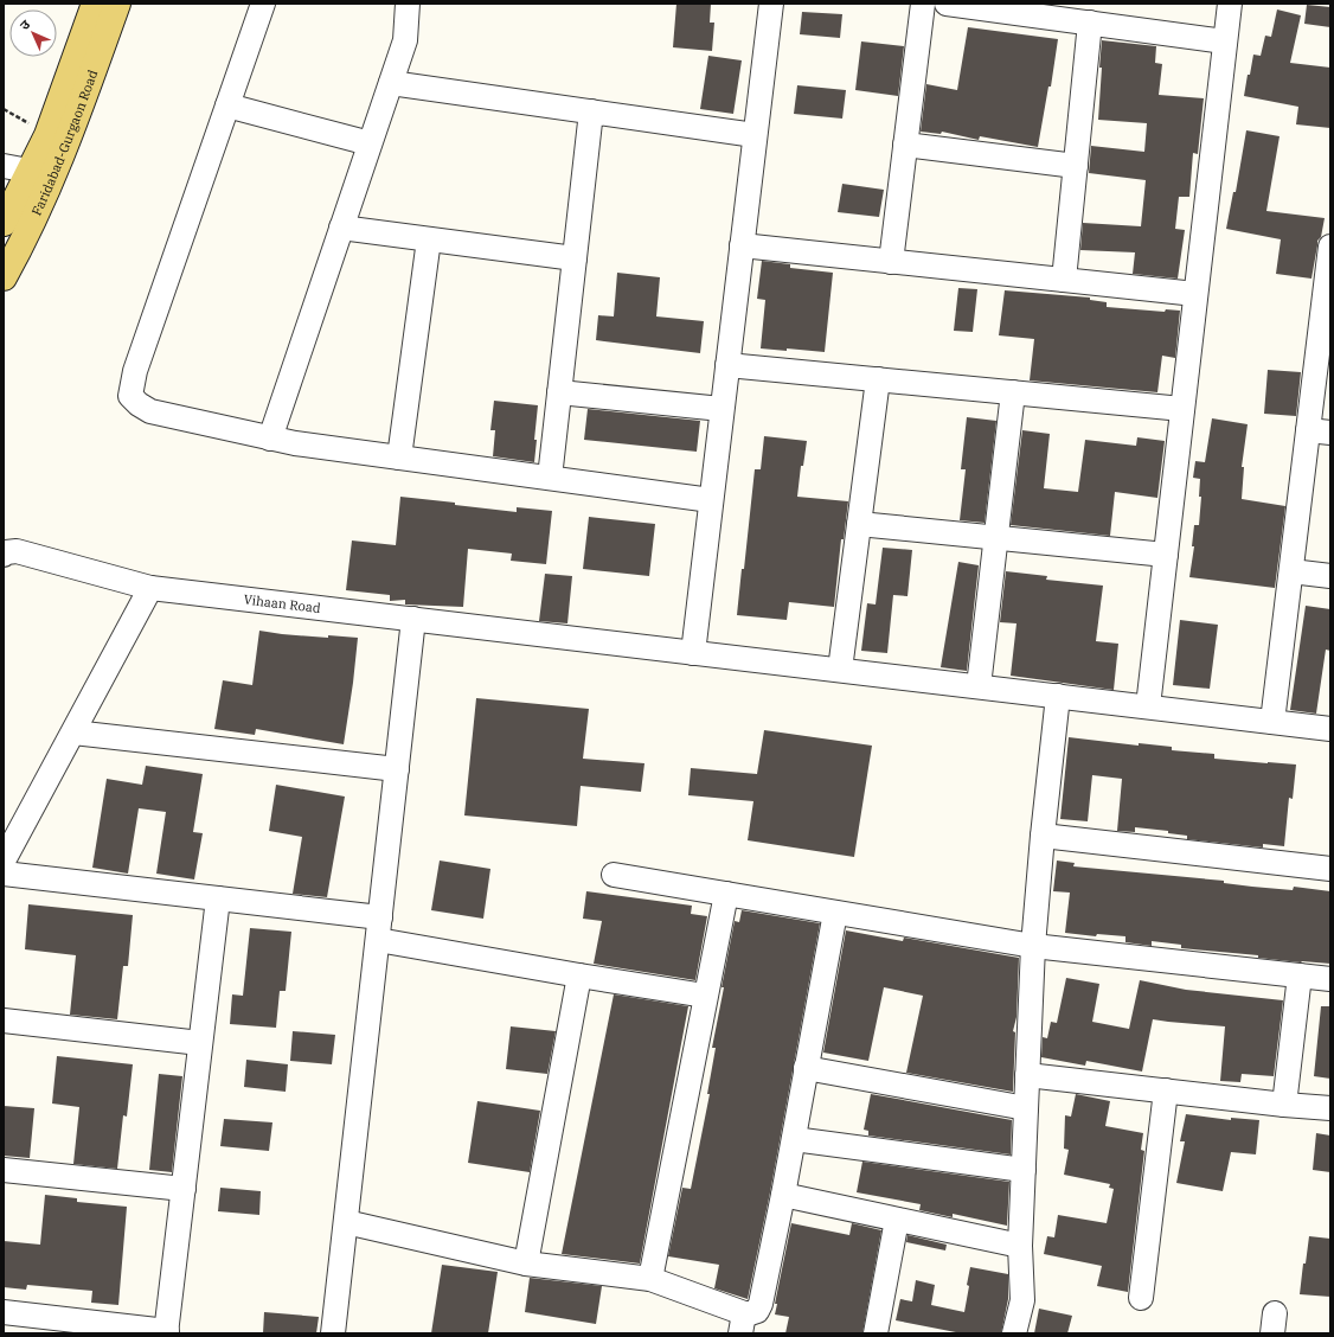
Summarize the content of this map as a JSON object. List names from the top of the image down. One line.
{"streets":{"main road":["Faridabad-Gurgaon Road"],"street":["Vihaan Road"]},"north":"top left"}
